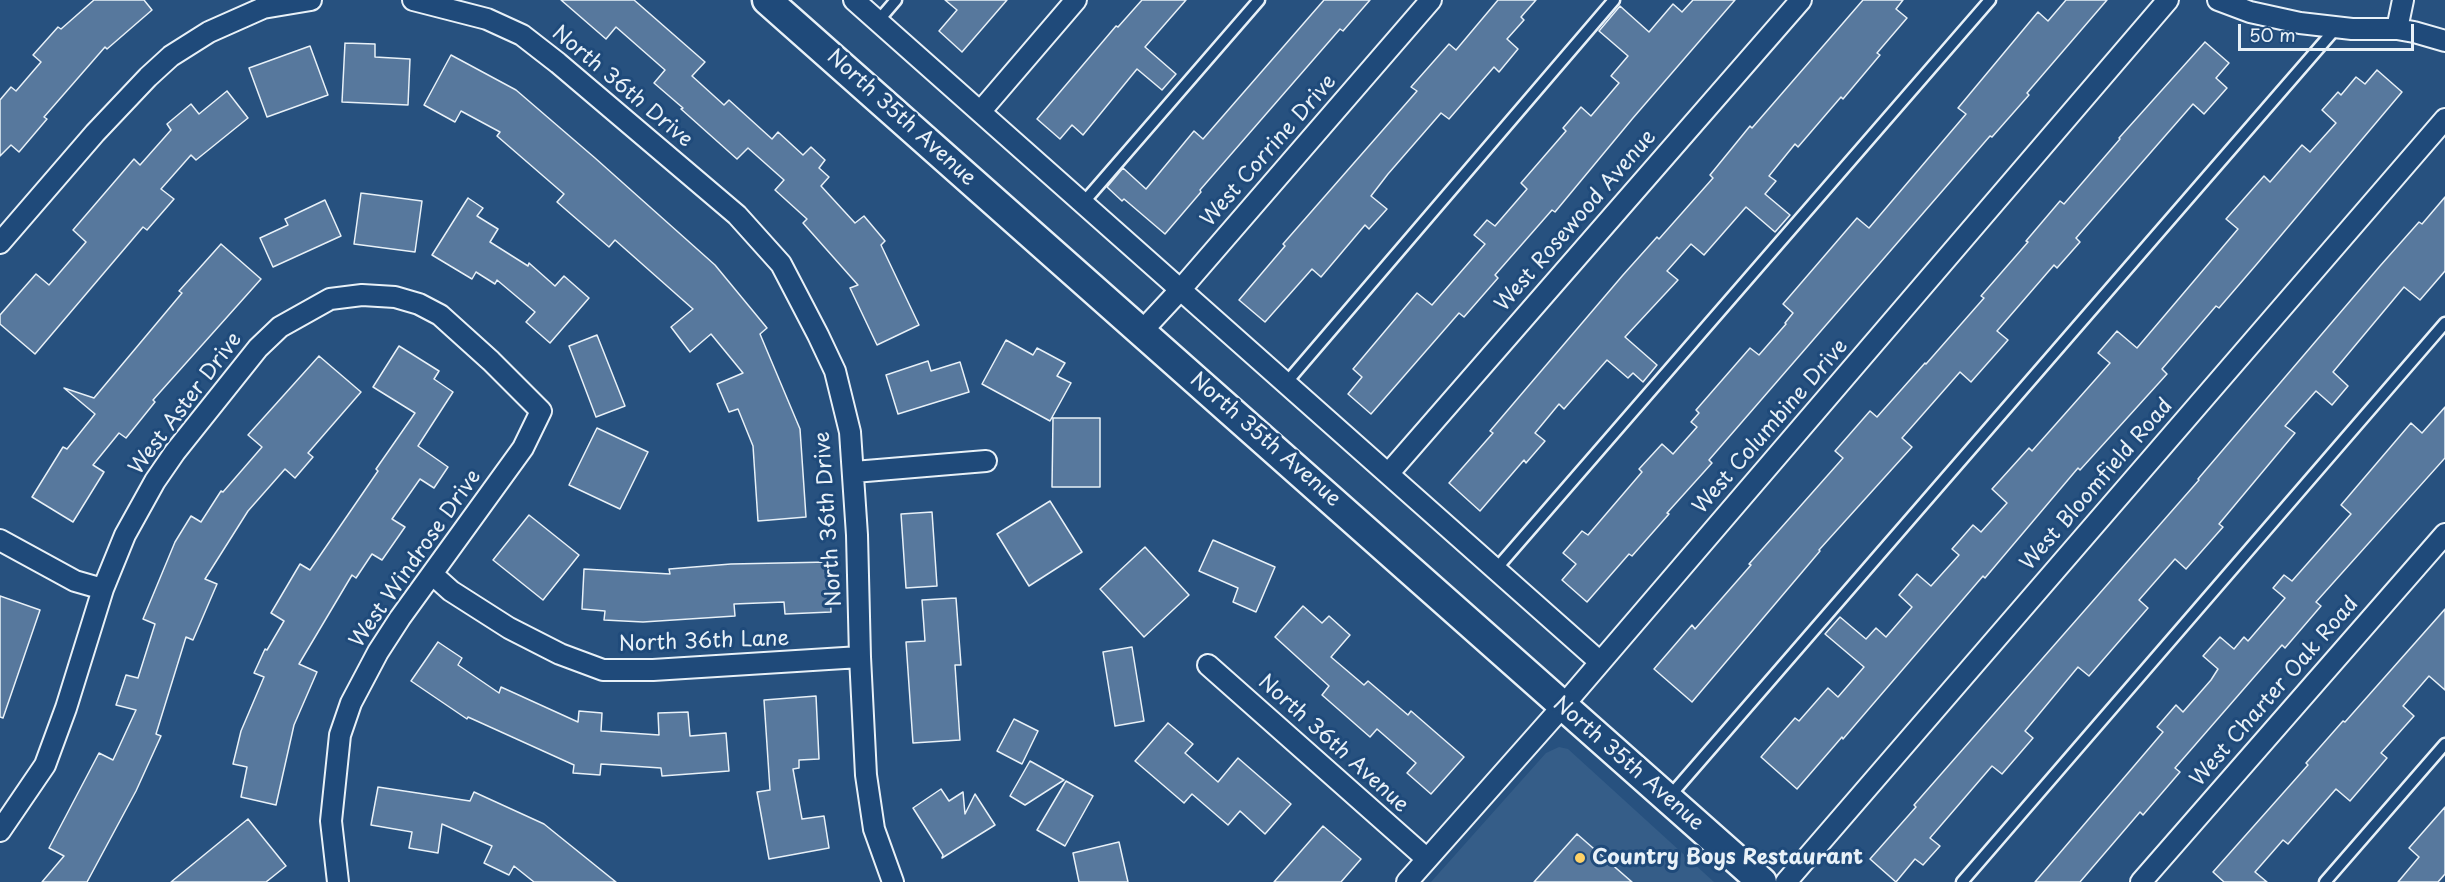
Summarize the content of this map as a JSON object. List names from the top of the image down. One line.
{"streets":{"main road":["North 35th Avenue"],"street":["North 36th Drive","West Corrine Drive","West Rosewood Avenue","West Aster Drive","West Columbine Drive","West Bloomfield Road","West Windrose Drive","North 36th Lane","West Charter Oak Road","North 36th Avenue"]},"crossings":[["North 36th Drive","North 36th Lane"],["North 35th Avenue","West Corrine Drive"],["North 35th Avenue","West Columbine Drive"],["West Aster Drive","West Windrose Drive"],["West Columbine Drive","North 36th Avenue"],["West Windrose Drive","North 36th Lane"]],"places":["Country Boys Restaurant"],"scale_bar":"50 m"}
